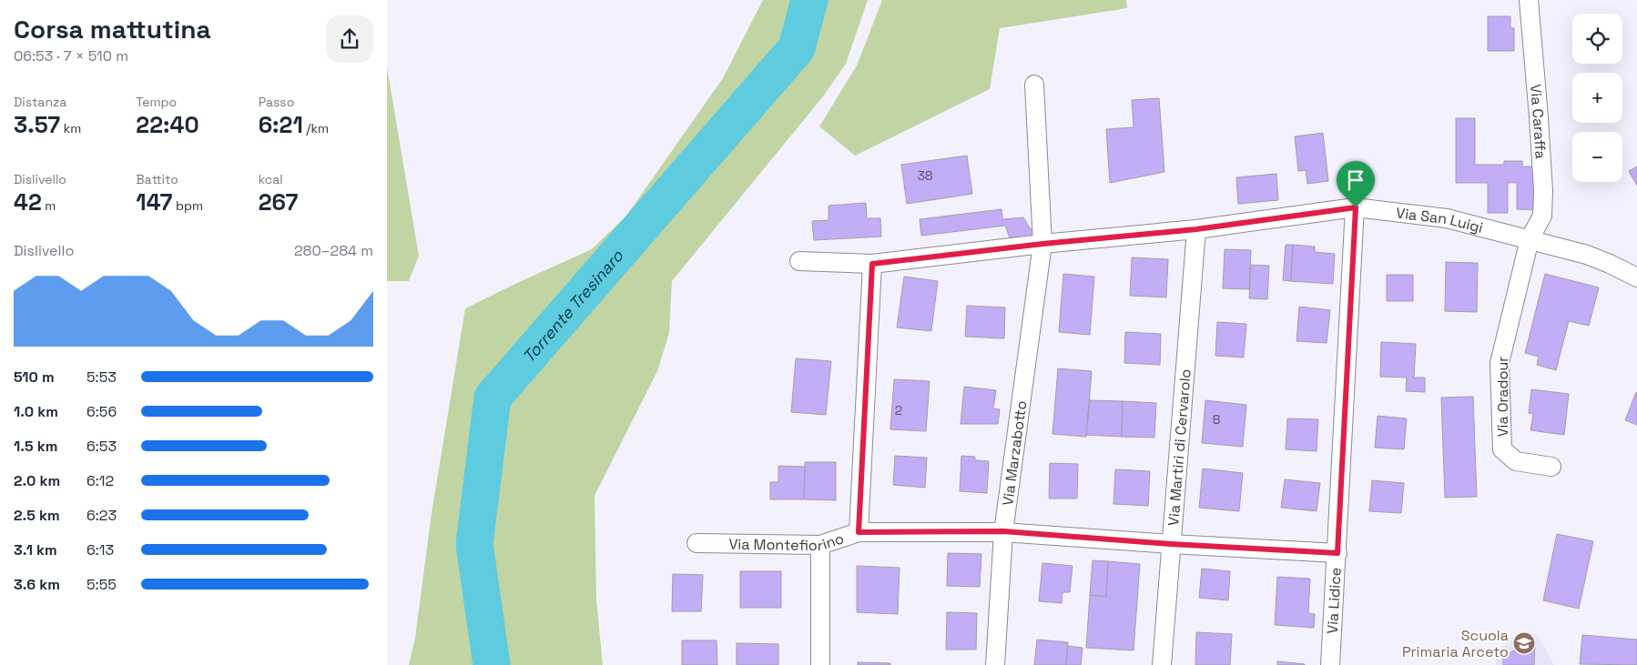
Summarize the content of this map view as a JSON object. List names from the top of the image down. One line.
{"streets":{"street":["Via Caraffa","Via San Luigi","Via Oradour","Via Martiri di Cervarolo","Via Marzabotto","Via Montefiorino","Via Lidice"]},"crossings":[["Via Caraffa","Via San Luigi"],["Via Caraffa","Via Oradour"],["Via San Luigi","Via Oradour"],["Via San Luigi","Via Martiri di Cervarolo"],["Via San Luigi","Via Marzabotto"],["Via San Luigi","Via Lidice"],["Via Martiri di Cervarolo","Via Montefiorino"],["Via Marzabotto","Via Montefiorino"],["Via Montefiorino","Via Lidice"]],"water":["Torrente Tresinaro"],"places":{"school or university":["Scuola Primaria Arceto"]},"house_numbers":["38","2","8"],"page":{"heading":["Corsa mattutina","06:53 · 7 × 510 m"],"map_buttons":["+","−"],"stats":[["Distanza","3.57 km"],["Tempo","22:40"],["Passo","6:21 /km"],["Dislivello","42 m"],["Battito","147 bpm"],["kcal","267"]],"chart":["Dislivello","280–284 m"],"list":[{"name":"510 m","note":"5:53"},{"name":"1.0 km","note":"6:56"},{"name":"1.5 km","note":"6:53"},{"name":"2.0 km","note":"6:12"},{"name":"2.5 km","note":"6:23"},{"name":"3.1 km","note":"6:13"},{"name":"3.6 km","note":"5:55"}]}}
